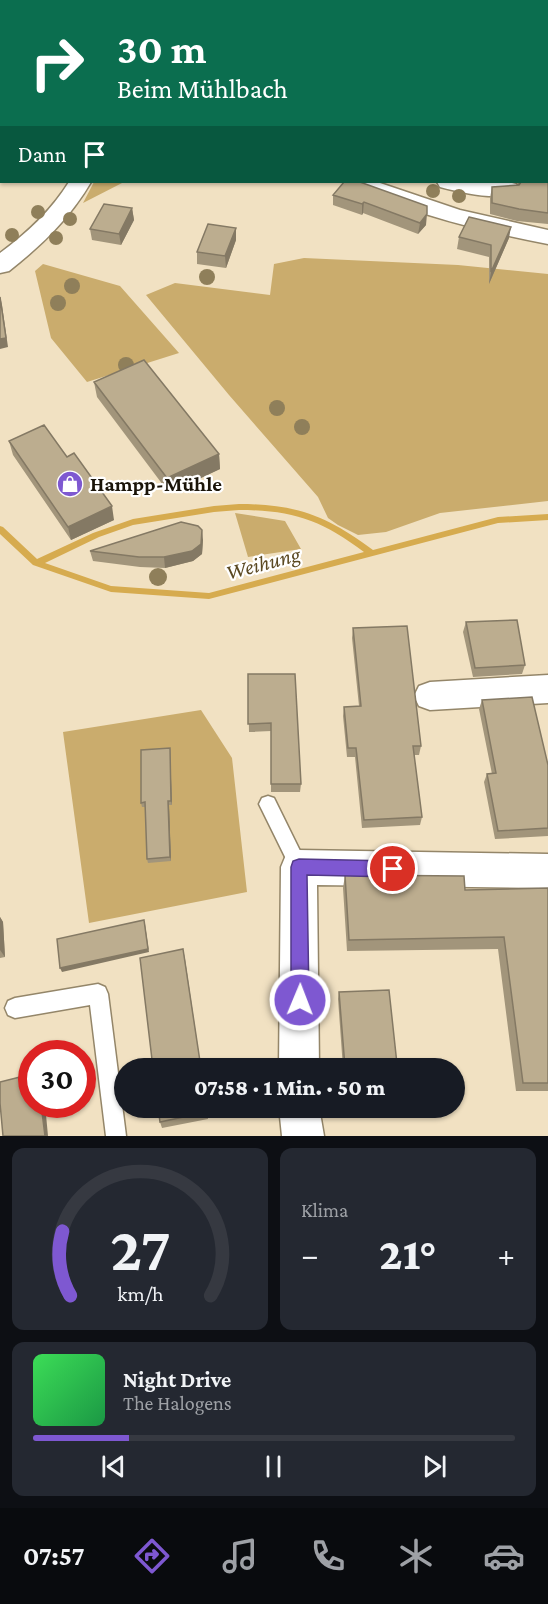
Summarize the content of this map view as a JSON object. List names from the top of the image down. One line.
{"water":["Weihung"],"places":{"shop":["Hampp-Mühle"]},"page":{"turn":["30 m","Beim Mühlbach"],"then":"Dann","limit":"30","trip":"07:58 · 1 Min. · 50 m","tile":"Klima","heat":["−","21°","+"],"song":["Night Drive","The Halogens"],"tabs":"07:57","gauge":["27","km/h"]}}
